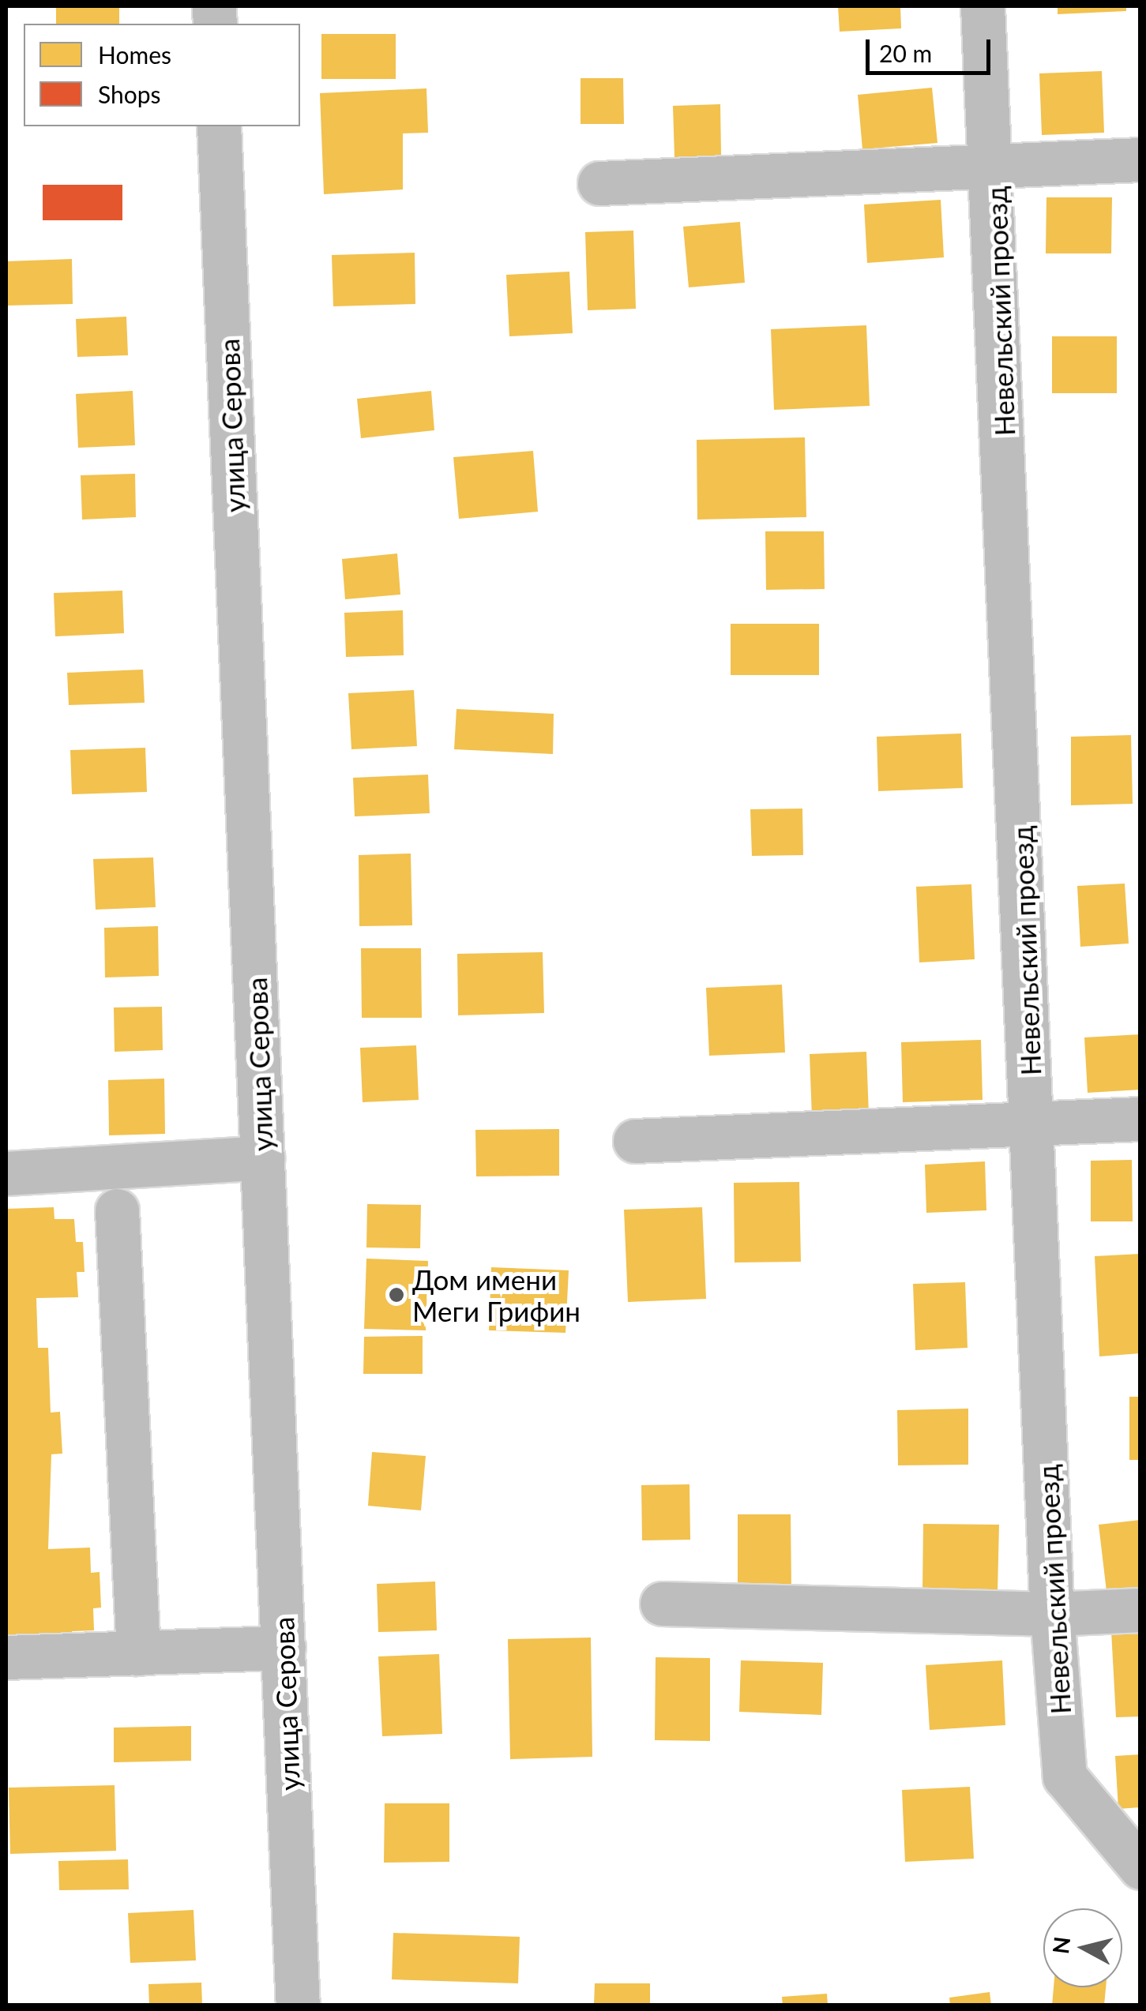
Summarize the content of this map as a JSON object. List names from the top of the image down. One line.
{"streets":{"main road":["Невельский проезд","улица Серова"]},"places":["Дом имени Меги Грифин"],"legend":["Homes","Shops"],"scale_bar":"20 m","north":"left"}
